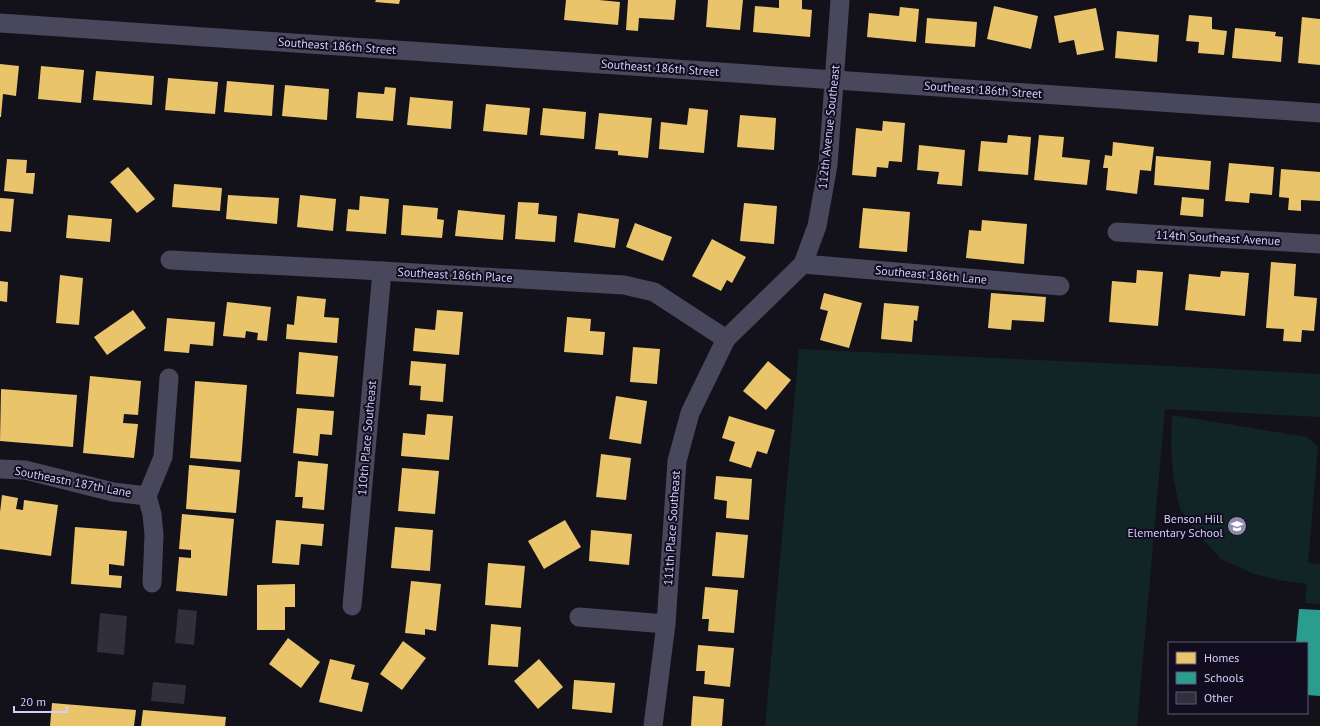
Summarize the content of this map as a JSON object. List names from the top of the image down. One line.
{"streets":{"street":["Southeast 186th Street","112th Avenue Southeast","114th Southeast Avenue","Southeast 186th Place","Southeast 186th Lane","110th Place Southeast","Southeastn 187th Lane","111th Place Southeast"]},"crossings":[["Southeast 186th Street","112th Avenue Southeast"],["112th Avenue Southeast","Southeast 186th Place"],["112th Avenue Southeast","Southeast 186th Lane"],["112th Avenue Southeast","111th Place Southeast"],["Southeast 186th Place","110th Place Southeast"],["Southeast 186th Place","111th Place Southeast"]],"places":{"school or university":["Benson Hill Elementary School"]},"legend":["Homes","Schools","Other"],"scale_bar":"20 m"}
